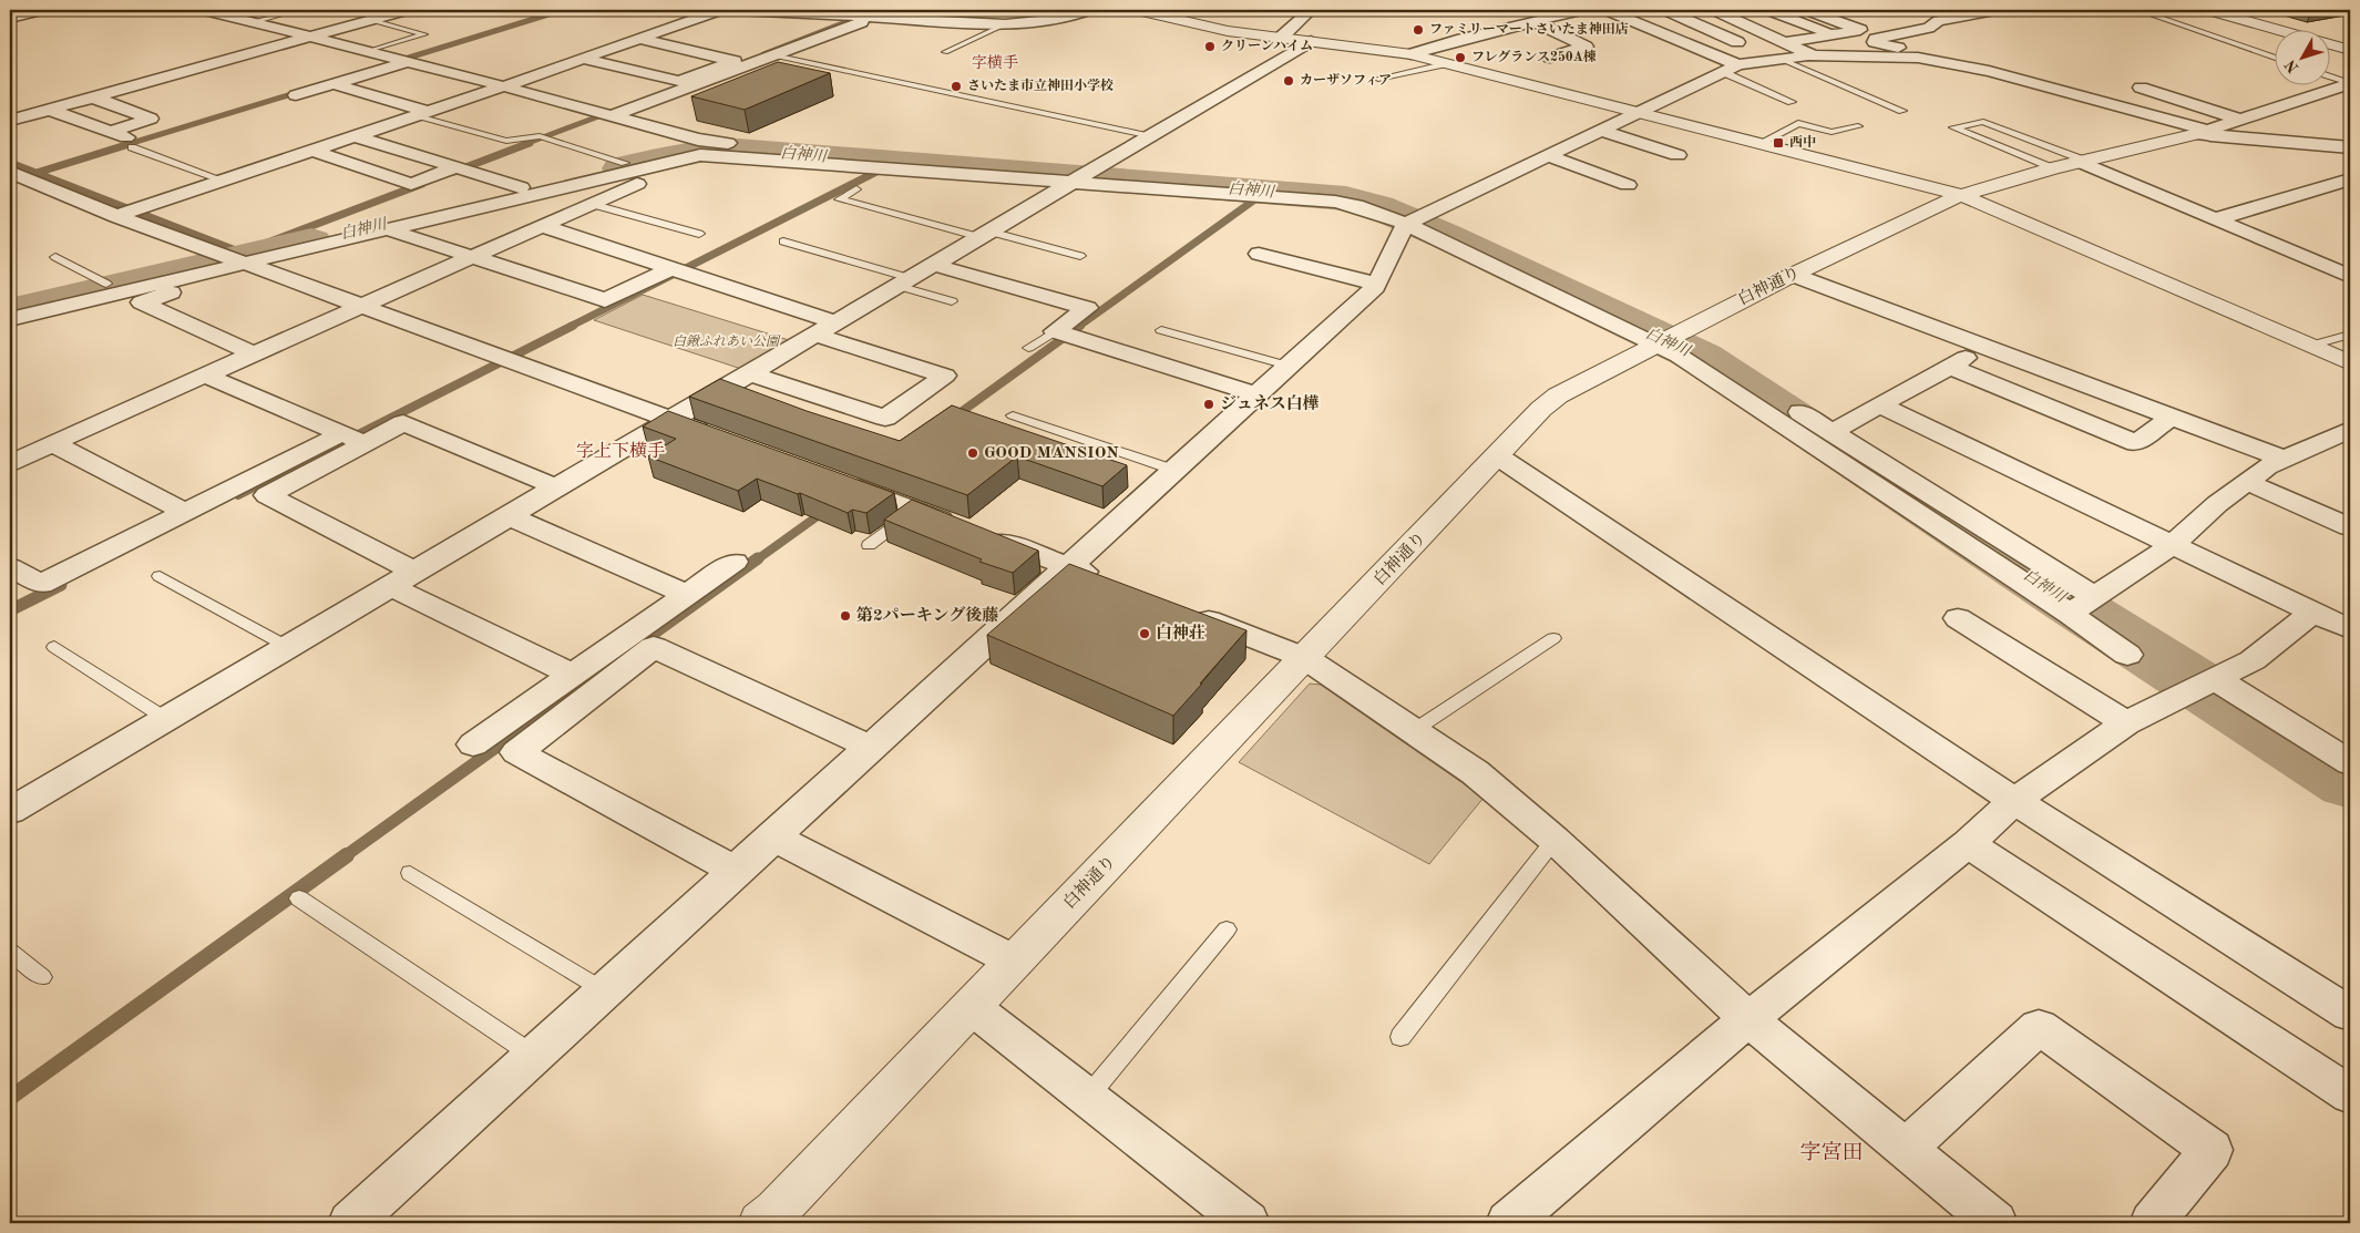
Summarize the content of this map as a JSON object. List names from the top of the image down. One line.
{"streets":{"street":["白神通り"]},"districts":["字横手","字上下横手","字宮田"],"water":["白神川"],"parks":["白鍬ふれあい公園"],"places":{"other":["ファミリーマートさいたま神田店","クリーンハイム","フレグランス250A棟","カーザソフィア","さいたま市立神田小学校","ジュネス白樺","GOOD MANSION","第2パーキング後藤","白神荘"],"transit":["西中"]},"north":"bottom left"}
